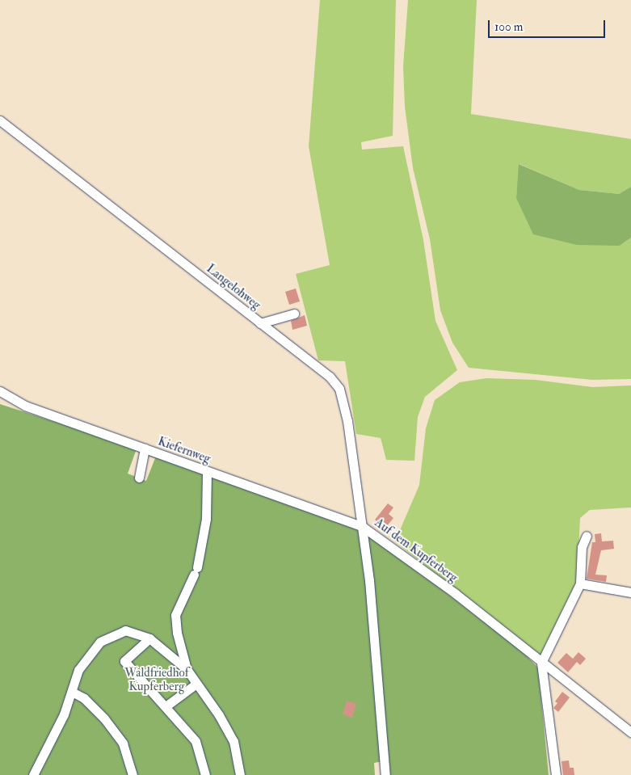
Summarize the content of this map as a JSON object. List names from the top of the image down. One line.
{"streets":{"street":["Langelohweg","Kiefernweg","Auf dem Kupferberg"]},"crossings":[["Langelohweg","Kiefernweg"],["Langelohweg","Auf dem Kupferberg"],["Kiefernweg","Auf dem Kupferberg"]],"parks":["Waldfriedhof Kupferberg"],"scale_bar":"100 m"}
